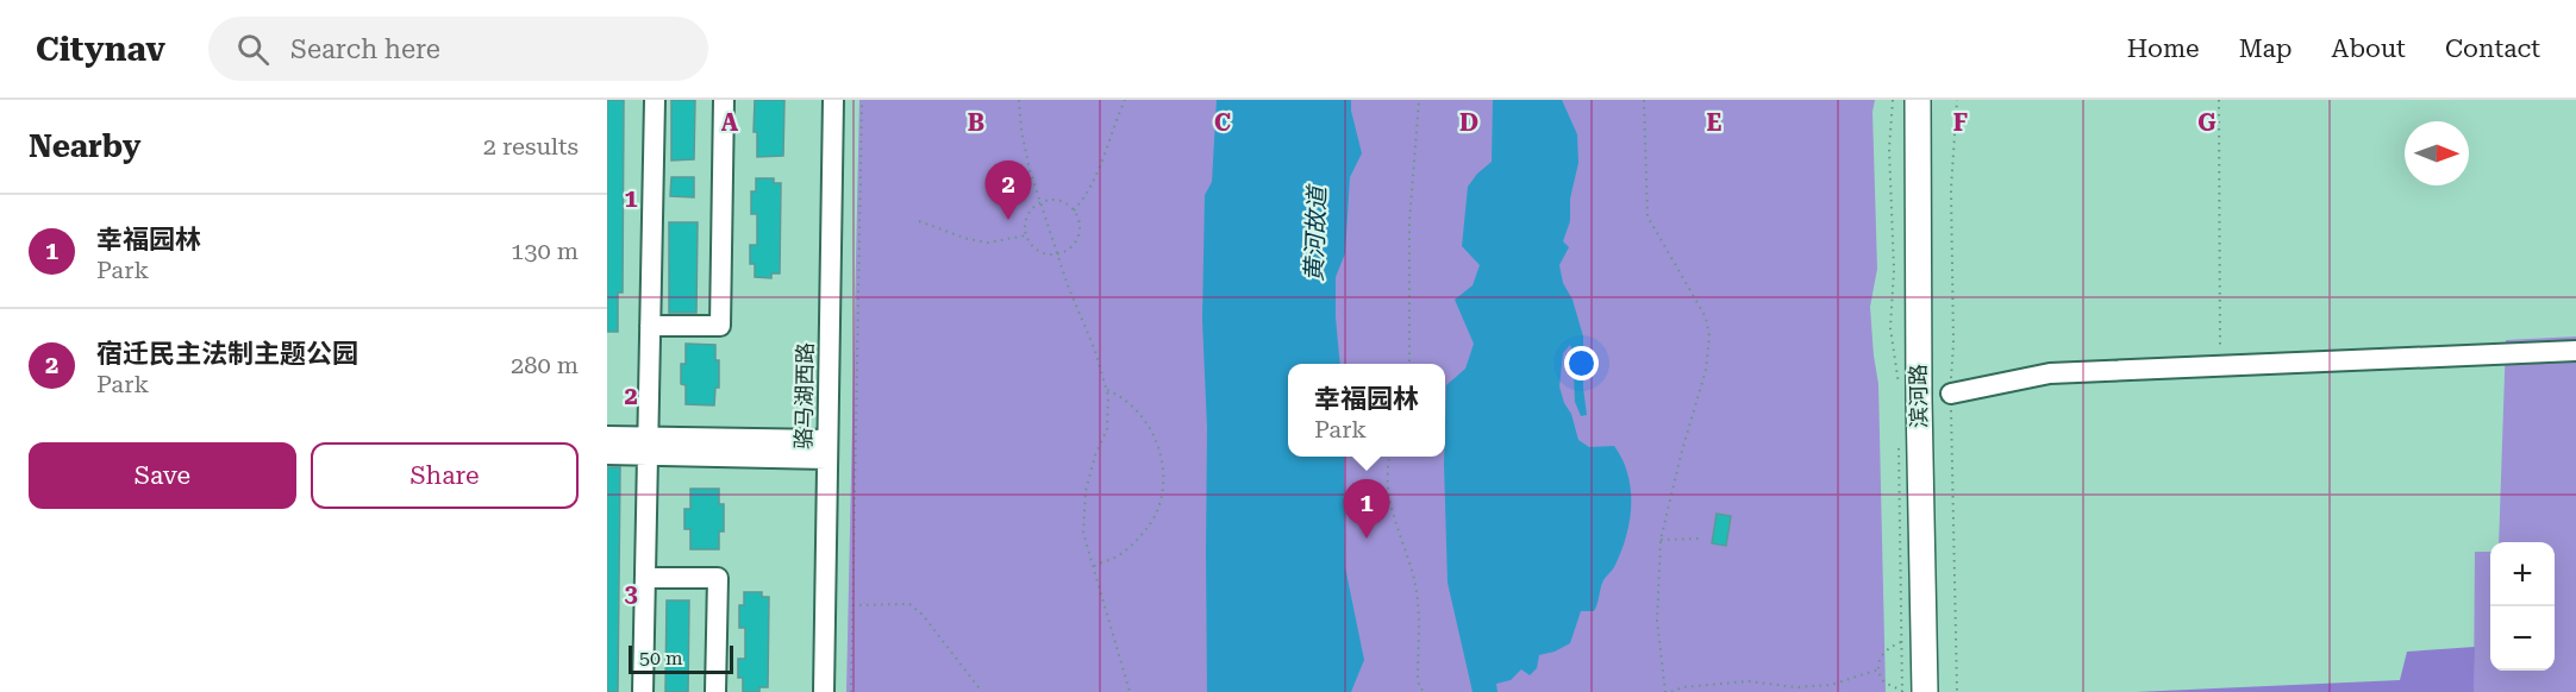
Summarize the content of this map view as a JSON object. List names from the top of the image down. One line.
{"streets":{"main road":["滨河路"],"street":["骆马湖西路"]},"water":["黄河故道"],"scale_bar":"50 m","north":"right","page":{"header":"Citynav","search":"Search here","nav":["Home","Map","About","Contact"],"heading":["Nearby","2 results"],"pins":["2","1"],"list":[{"mark":"1","name":"幸福园林","note":"Park","value":"130 m"},{"mark":"2","name":"宿迁民主法制主题公园","note":"Park","value":"280 m"}],"popup":["幸福园林","Park"],"buttons":["Save","Share"],"map_buttons":["+","−"],"scale":"50 m"},"grid":{"columns":["A","B","C","D","E","F","G"],"rows":["1","2","3"]}}
